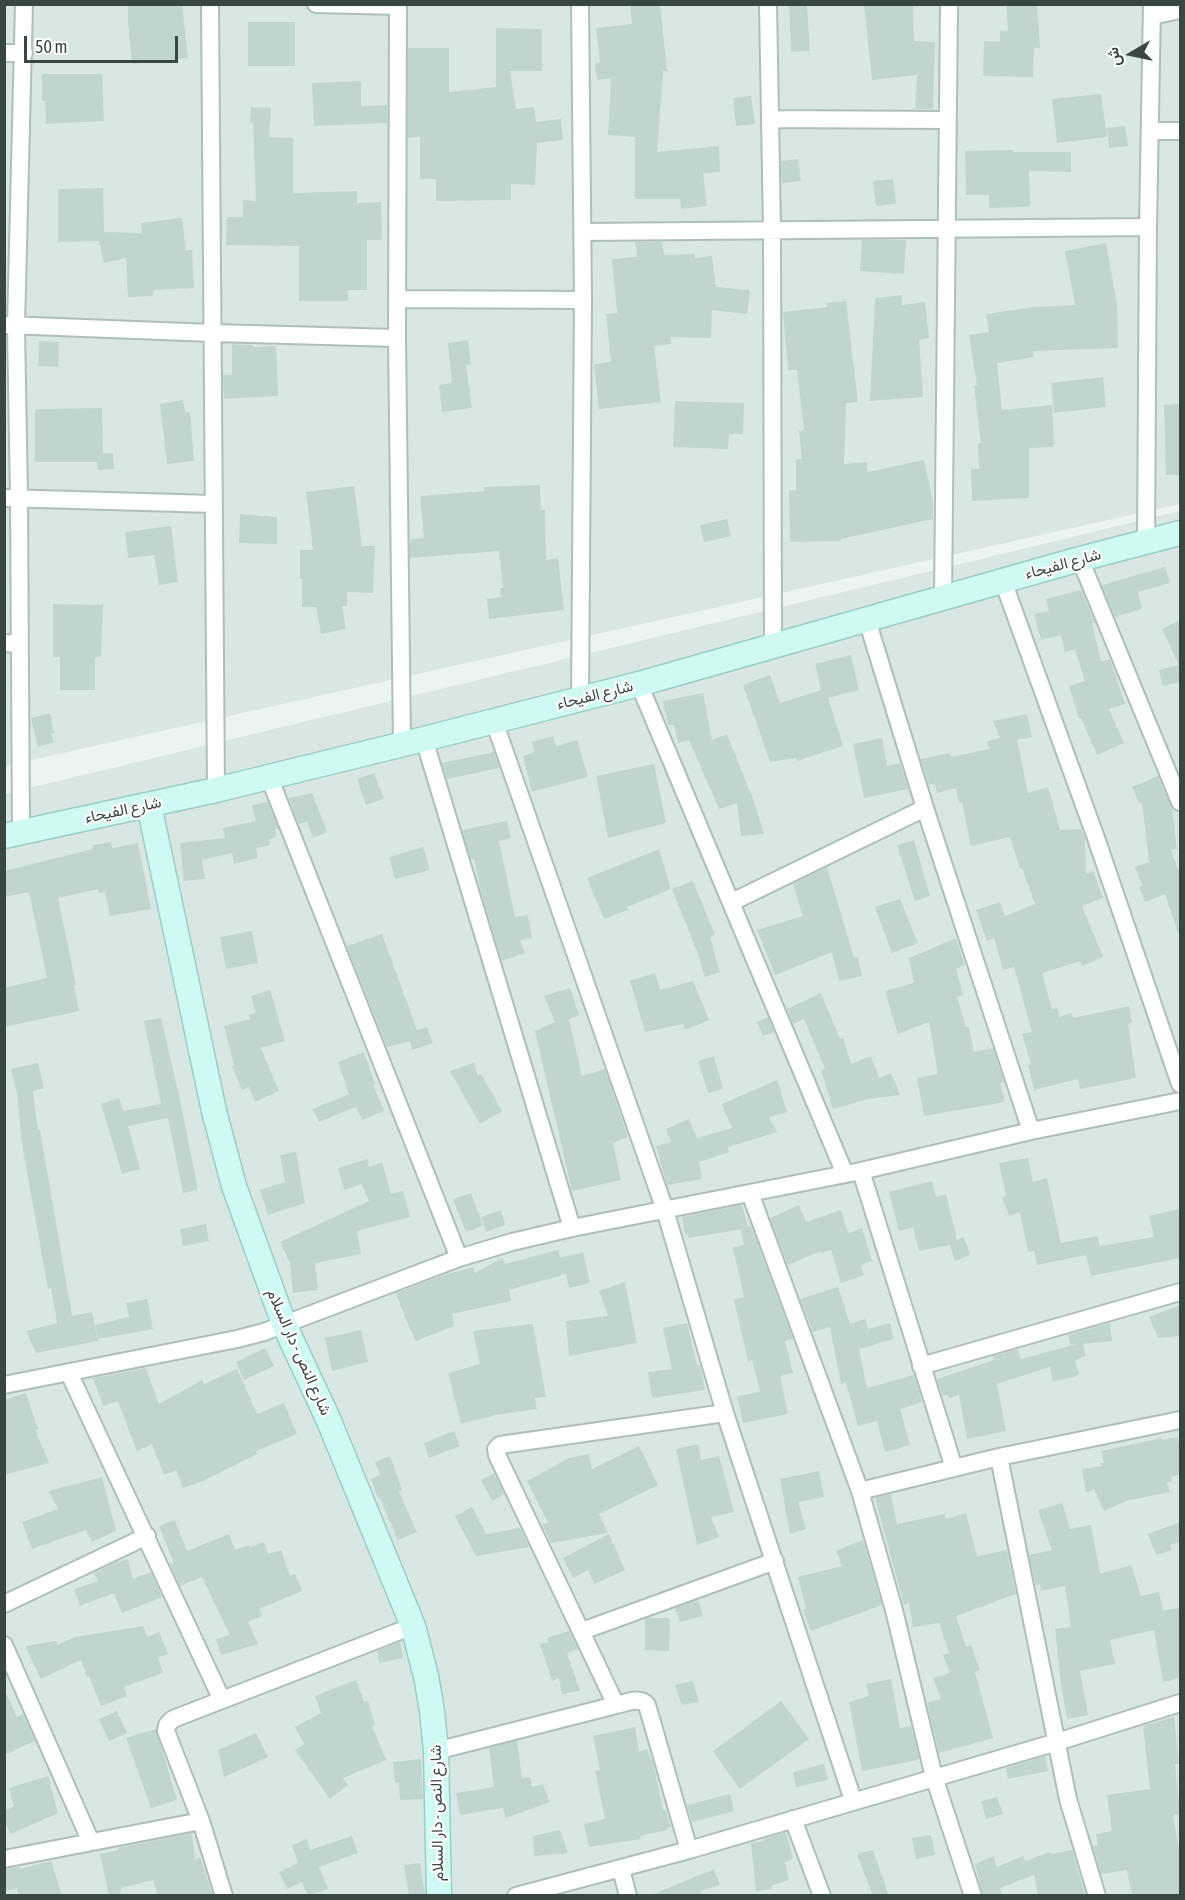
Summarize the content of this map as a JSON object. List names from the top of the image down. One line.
{"streets":{"street":["شارع الفيحاء","شارع النص - دار السلام"]},"crossings":[["شارع الفيحاء","شارع النص - دار السلام"]],"scale_bar":"50 m","north":"left"}
